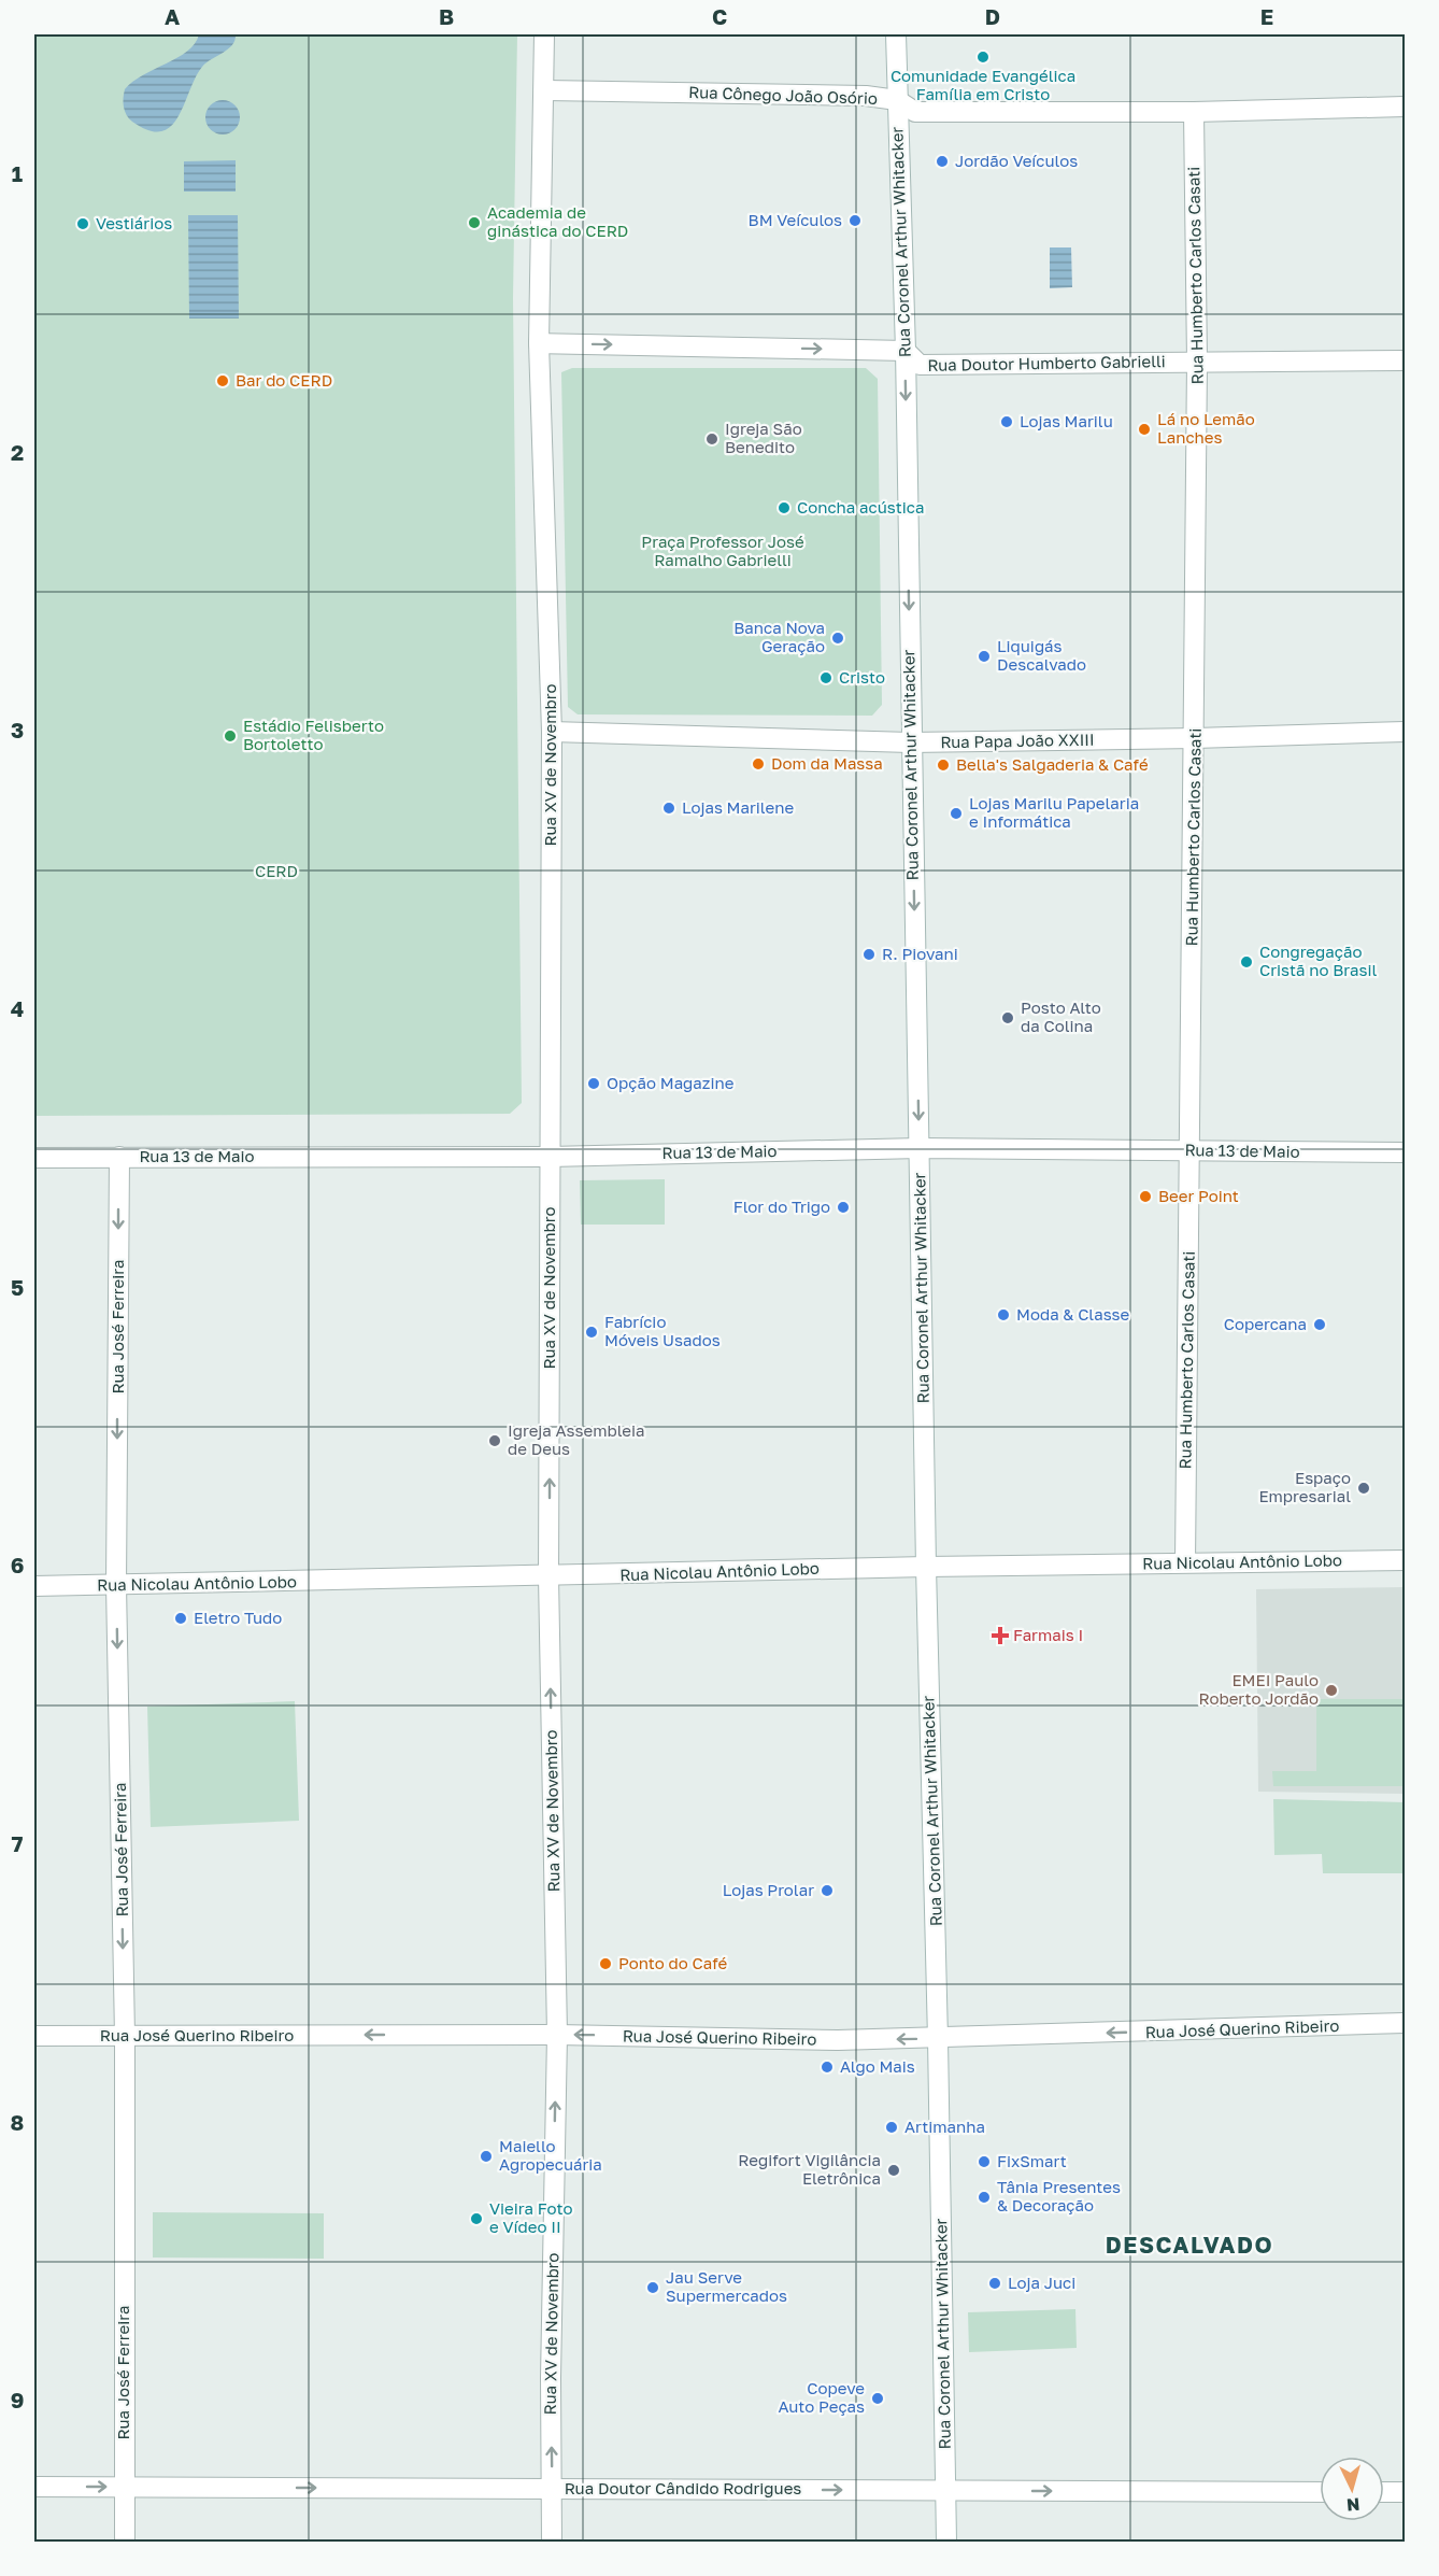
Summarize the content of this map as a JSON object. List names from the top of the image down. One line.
{"streets":{"street":["Rua Cônego João Osório","Rua Coronel Arthur Whitacker","Rua Humberto Carlos Casati","Rua Doutor Humberto Gabrielli","Rua Papa João XXIII","Rua XV de Novembro","Rua 13 de Maio","Rua José Ferreira","Rua Nicolau Antônio Lobo","Rua José Querino Ribeiro","Rua Doutor Cândido Rodrigues"]},"crossings":[["Rua Cônego João Osório","Rua Coronel Arthur Whitacker"],["Rua Cônego João Osório","Rua Humberto Carlos Casati"],["Rua Cônego João Osório","Rua XV de Novembro"],["Rua Coronel Arthur Whitacker","Rua Doutor Humberto Gabrielli"],["Rua Coronel Arthur Whitacker","Rua Papa João XXIII"],["Rua Coronel Arthur Whitacker","Rua 13 de Maio"],["Rua Coronel Arthur Whitacker","Rua Nicolau Antônio Lobo"],["Rua Coronel Arthur Whitacker","Rua José Querino Ribeiro"],["Rua Coronel Arthur Whitacker","Rua Doutor Cândido Rodrigues"],["Rua Humberto Carlos Casati","Rua Doutor Humberto Gabrielli"],["Rua Humberto Carlos Casati","Rua Papa João XXIII"],["Rua Humberto Carlos Casati","Rua 13 de Maio"],["Rua Humberto Carlos Casati","Rua Nicolau Antônio Lobo"],["Rua Doutor Humberto Gabrielli","Rua XV de Novembro"],["Rua Papa João XXIII","Rua XV de Novembro"],["Rua XV de Novembro","Rua 13 de Maio"],["Rua XV de Novembro","Rua Nicolau Antônio Lobo"],["Rua XV de Novembro","Rua José Querino Ribeiro"],["Rua XV de Novembro","Rua Doutor Cândido Rodrigues"],["Rua 13 de Maio","Rua José Ferreira"],["Rua José Ferreira","Rua Nicolau Antônio Lobo"],["Rua José Ferreira","Rua José Querino Ribeiro"],["Rua José Ferreira","Rua Doutor Cândido Rodrigues"]],"one_way":["Rua Doutor Humberto Gabrielli","Rua XV de Novembro","Rua José Ferreira","Rua José Querino Ribeiro","Rua Doutor Cândido Rodrigues"],"districts":["DESCALVADO"],"parks":["Praça Professor José Ramalho Gabrielli","CERD"],"places":{"other":["Comunidade Evangélica Família em Cristo","Jordão Veículos","BM Veículos","Academia de ginástica do CERD","Vestiários","Bar do CERD","Lojas Marilu","Lá no Lemão Lanches","Igreja São Benedito","Concha acústica","Banca Nova Geração","Liquigás Descalvado","Cristo","Estádio Felisberto Bortoletto","Dom da Massa","Bella's Salgaderia & Café","Lojas Marilene","Lojas Marilu Papelaria e Informática","R. Piovani","Congregação Cristã no Brasil","Posto Alto da Colina","Opção Magazine","Beer Point","Flor do Trigo","Moda & Classe","Copercana","Fabrício Móveis Usados","Igreja Assembleia de Deus","Espaço Empresarial","Eletro Tudo","EMEI Paulo Roberto Jordão","Lojas Prolar","Ponto do Café","Algo Mais","Artimanha","Maiello Agropecuária","FixSmart","Regifort Vigilância Eletrônica","Tânia Presentes & Decoração","Vieira Foto e Vídeo II","Loja Juci","Jau Serve Supermercados","Copeve Auto Peças"],"health":["Farmais I"]},"north":"bottom","grid":{"columns":["A","B","C","D","E"],"rows":["1","2","3","4","5","6","7","8","9"]}}
